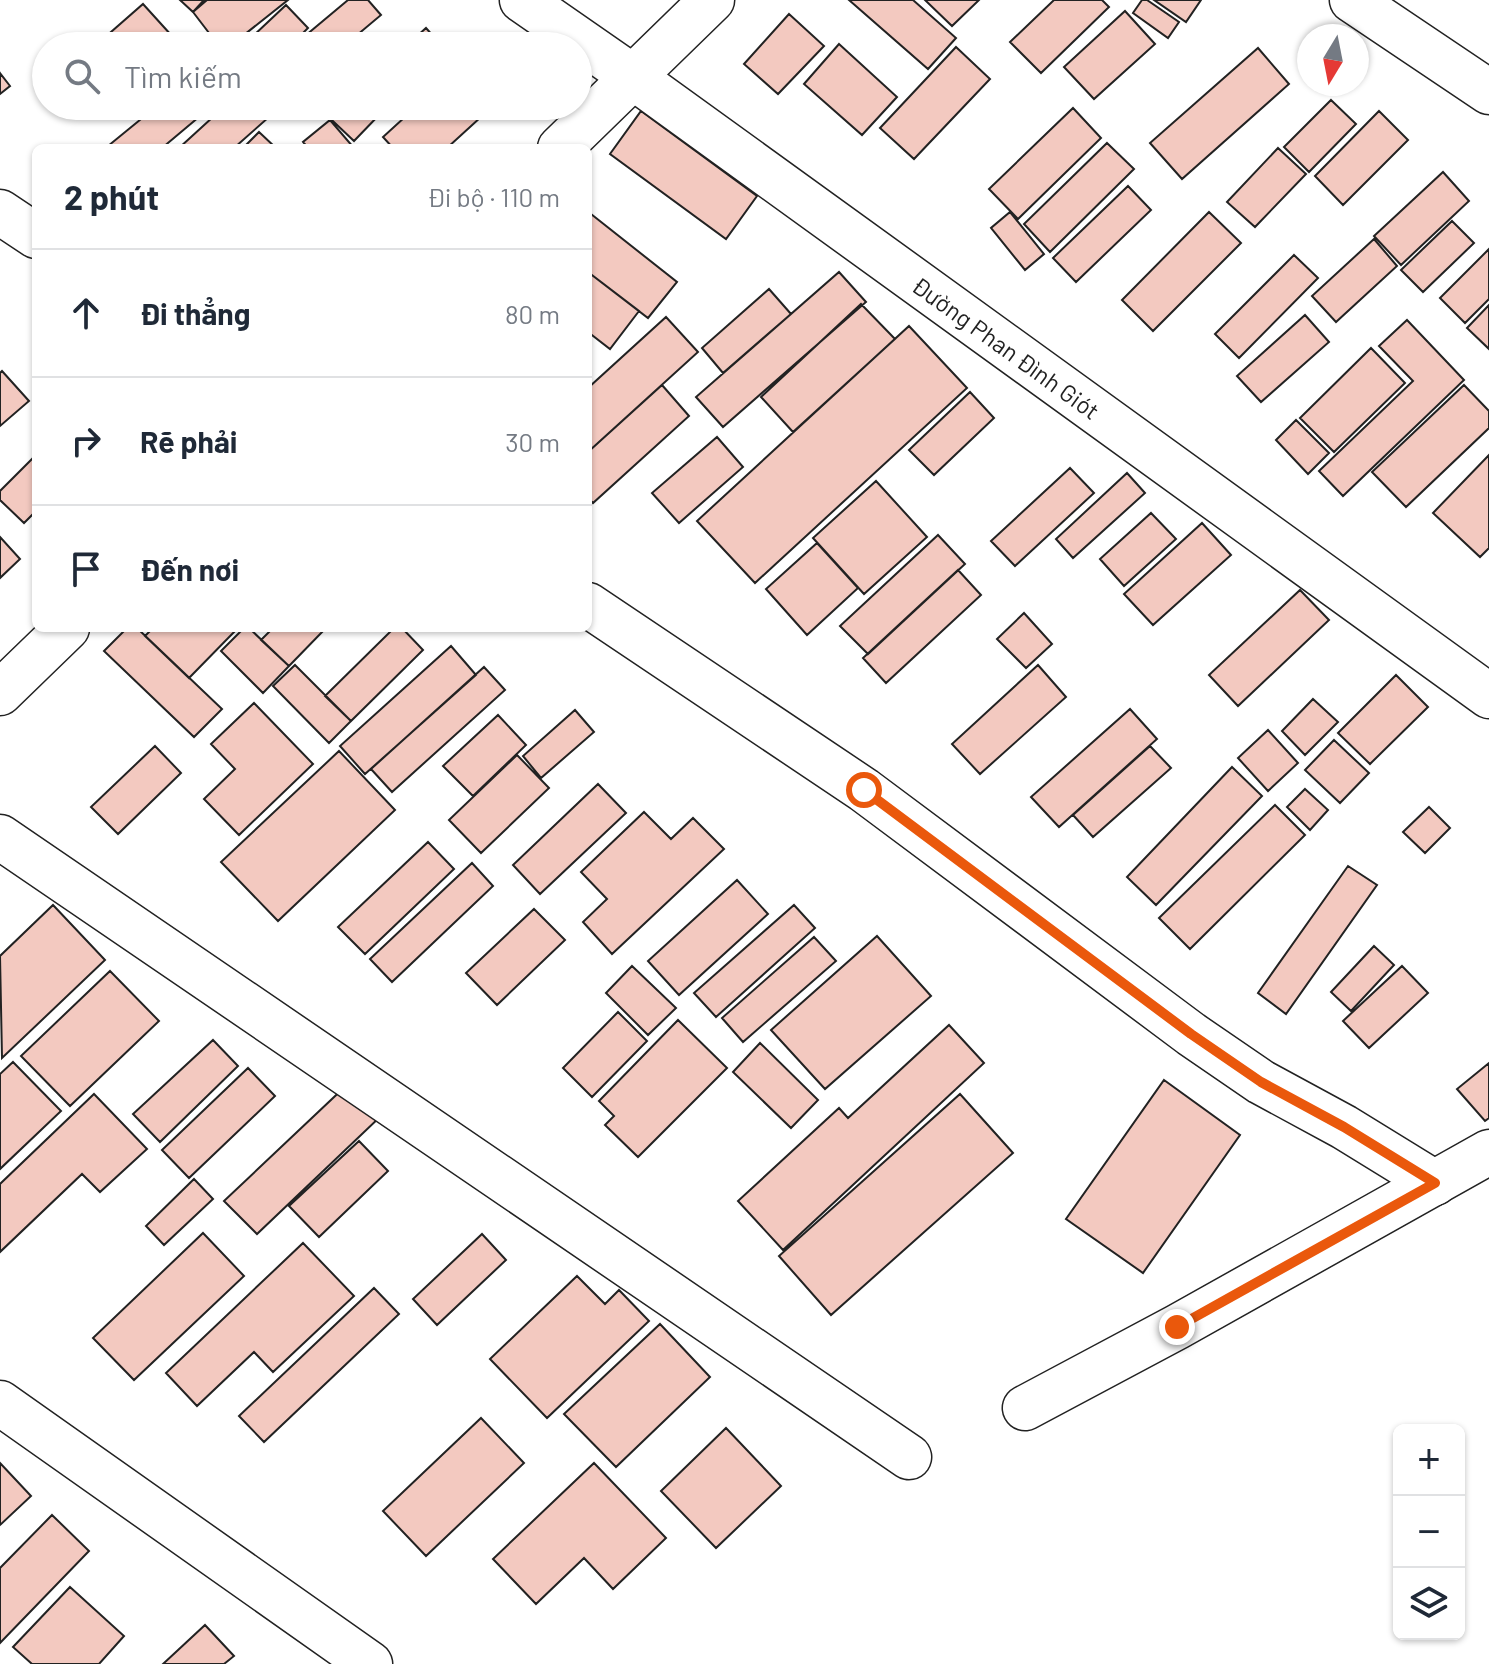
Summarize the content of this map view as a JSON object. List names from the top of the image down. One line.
{"streets":{"street":["Đường Phan Đình Giót"]},"north":"bottom","page":{"search":"Tìm kiếm","heading":["2 phút","Đi bộ · 110 m"],"list":[["Đi thẳng","80 m"],["Rẽ phải","30 m"],"Đến nơi"],"map_buttons":["+","−"]}}
